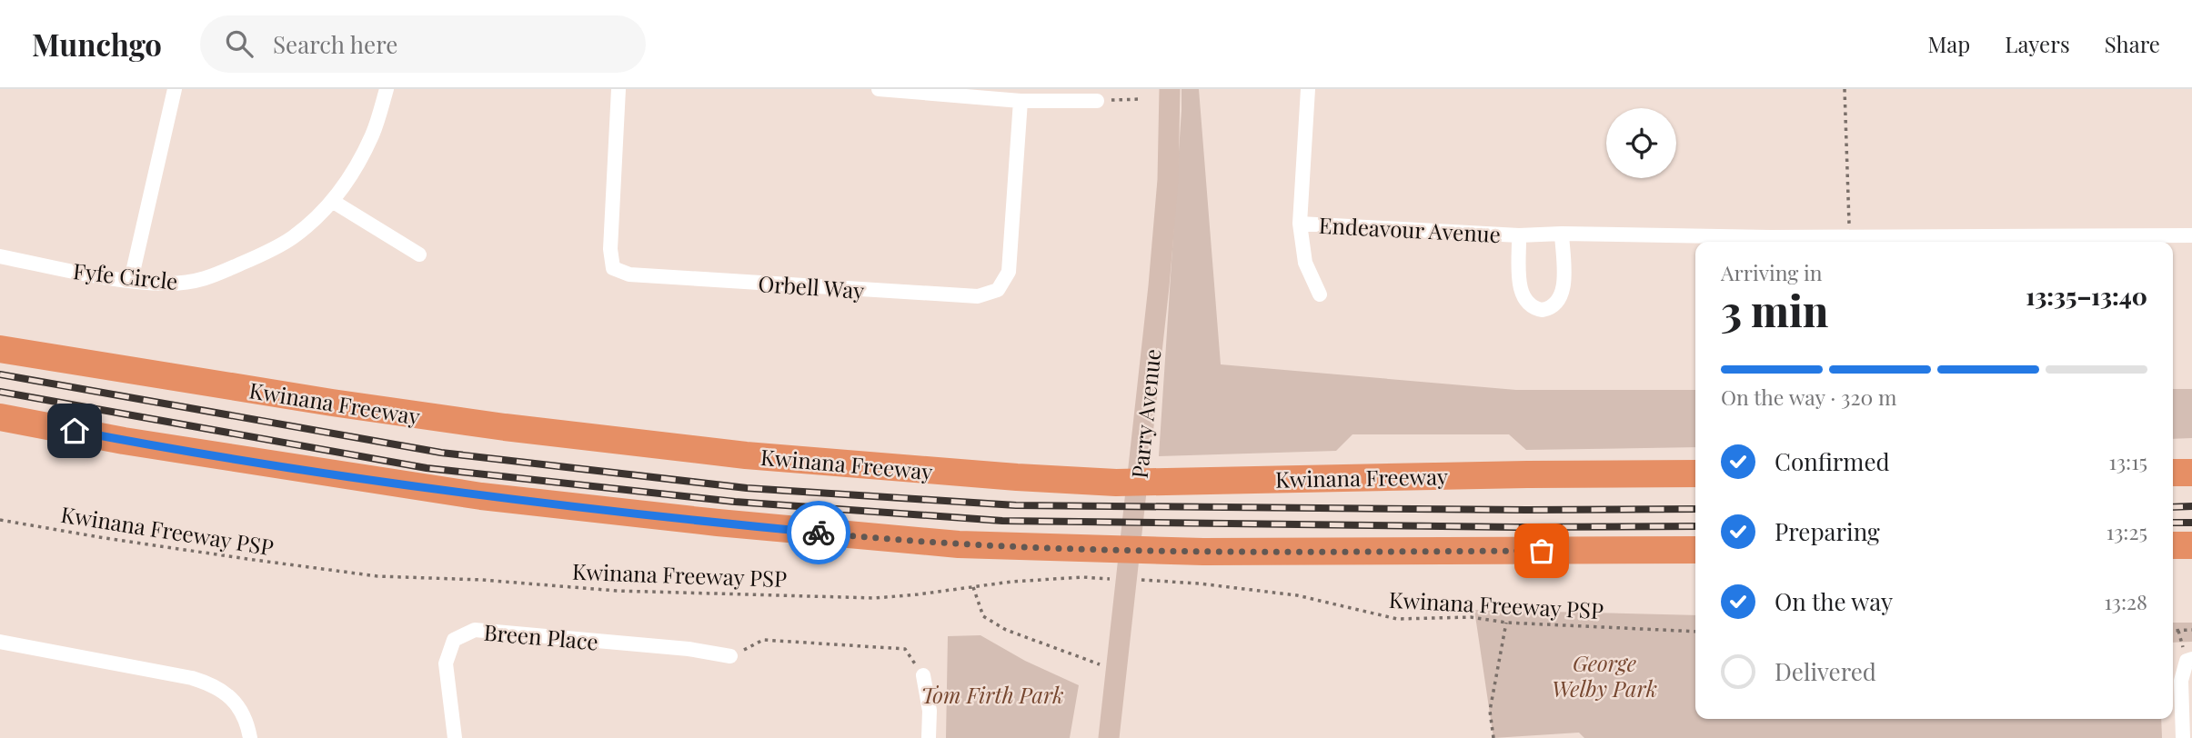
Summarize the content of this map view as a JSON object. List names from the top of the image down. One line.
{"streets":{"highway":["Kwinana Freeway"],"main road":["Parry Avenue"],"street":["Endeavour Avenue","Fyfe Circle","Orbell Way","Breen Place"],"path":["Kwinana Freeway PSP"]},"parks":["George Welby Park","Tom Firth Park"],"page":{"header":"Munchgo","search":"Search here","nav":["Map","Layers","Share"],"heading":["3 min","Arriving in","13:35–13:40"],"bar":"On the way · 320 m","list":[["Confirmed","13:15"],["Preparing","13:25"],["On the way","13:28"],"Delivered"]}}
